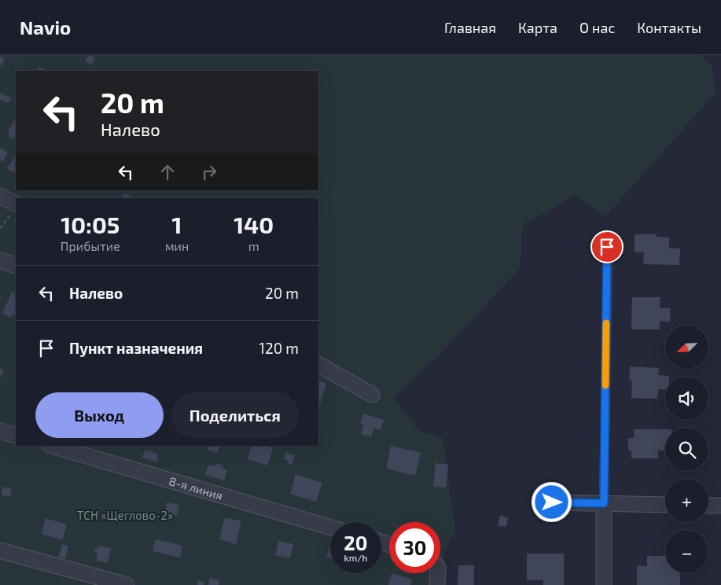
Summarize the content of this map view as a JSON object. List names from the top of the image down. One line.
{"streets":{"street":["8-я линия"]},"parks":["ТСН «Щеглово-2»"],"north":"bottom left","page":{"header":"Navio","nav":["Главная","Карта","О нас","Контакты"],"turn":["20 m","Налево"],"eta":["10:05","Прибытие","1","мин","140","m"],"list":[{"name":"Налево","value":"20 m"},{"name":"Пункт назначения","value":"120 m"}],"map_buttons":["+","−"],"buttons":["Выход","Поделиться"],"speed":"20 km/h","limit":"30"}}
